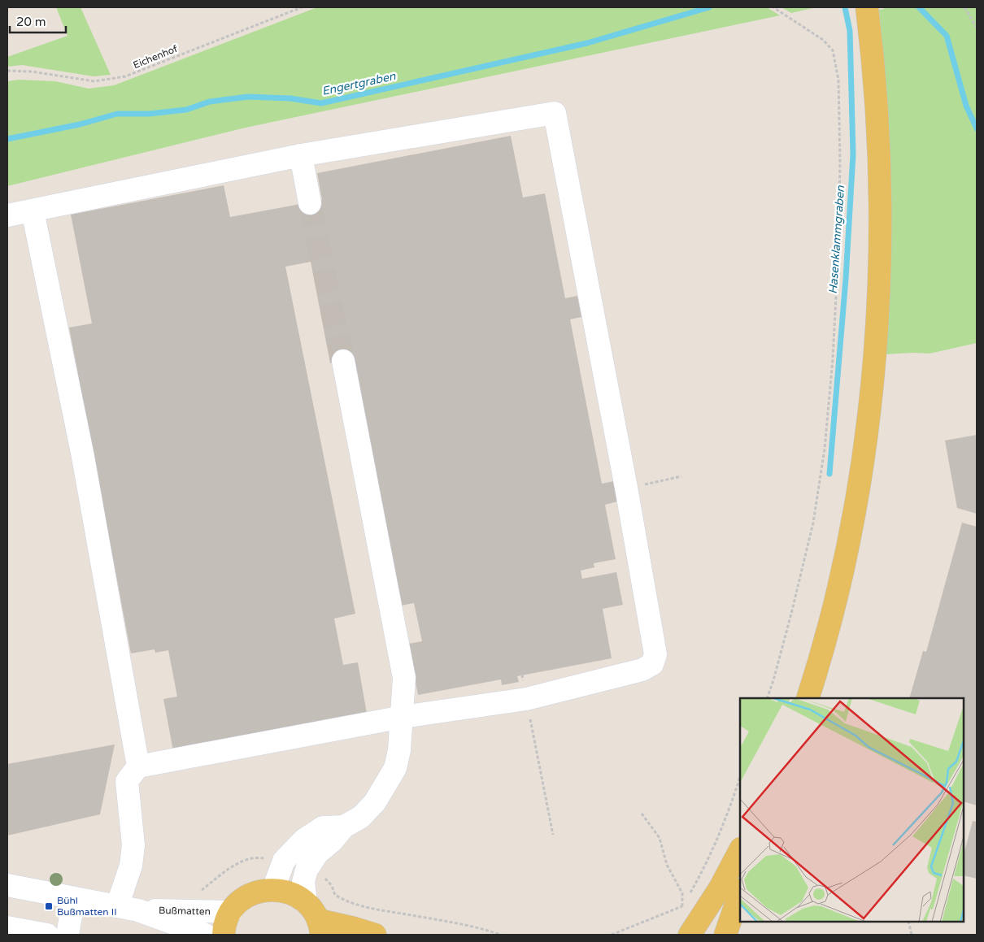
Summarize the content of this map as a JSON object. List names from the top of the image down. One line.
{"streets":{"street":["Bußmatten"],"path":["Eichenhof"]},"water":["Engertgraben","Hasenklammgraben"],"places":{"transit":["Bühl Bußmatten II"]},"scale_bar":"20 m"}
